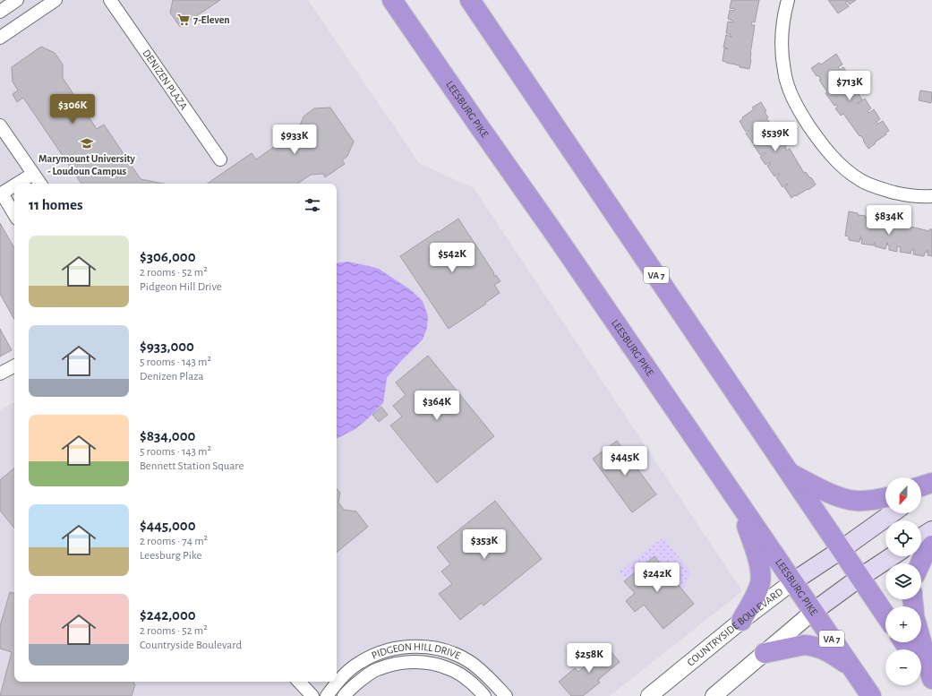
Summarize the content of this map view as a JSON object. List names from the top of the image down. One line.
{"streets":{"highway":["LEESBURG PIKE","VA 7"],"main road":["COUNTRYSIDE BOULEVARD"],"street":["DENIZEN PLAZA","PIDGEON HILL DRIVE"]},"crossings":[["LEESBURG PIKE","COUNTRYSIDE BOULEVARD"],["VA 7","COUNTRYSIDE BOULEVARD"]],"places":{"supermarket":["7-Eleven"],"school or university":["Marymount University - Loudoun Campus"]},"north":"bottom","page":{"price":["$713K","$306K","$539K","$933K","$834K","$542K","$364K","$445K","$353K","$242K","$258K"],"heading":"11 homes","list":[{"name":"$306,000","note":"2 rooms · 52 m² · Pidgeon Hill Drive"},{"name":"$933,000","note":"5 rooms · 143 m² · Denizen Plaza"},{"name":"$834,000","note":"5 rooms · 143 m² · Bennett Station Square"},{"name":"$445,000","note":"2 rooms · 74 m² · Leesburg Pike"},{"name":"$242,000","note":"2 rooms · 52 m² · Countryside Boulevard"}],"map_buttons":["+","−"]}}
